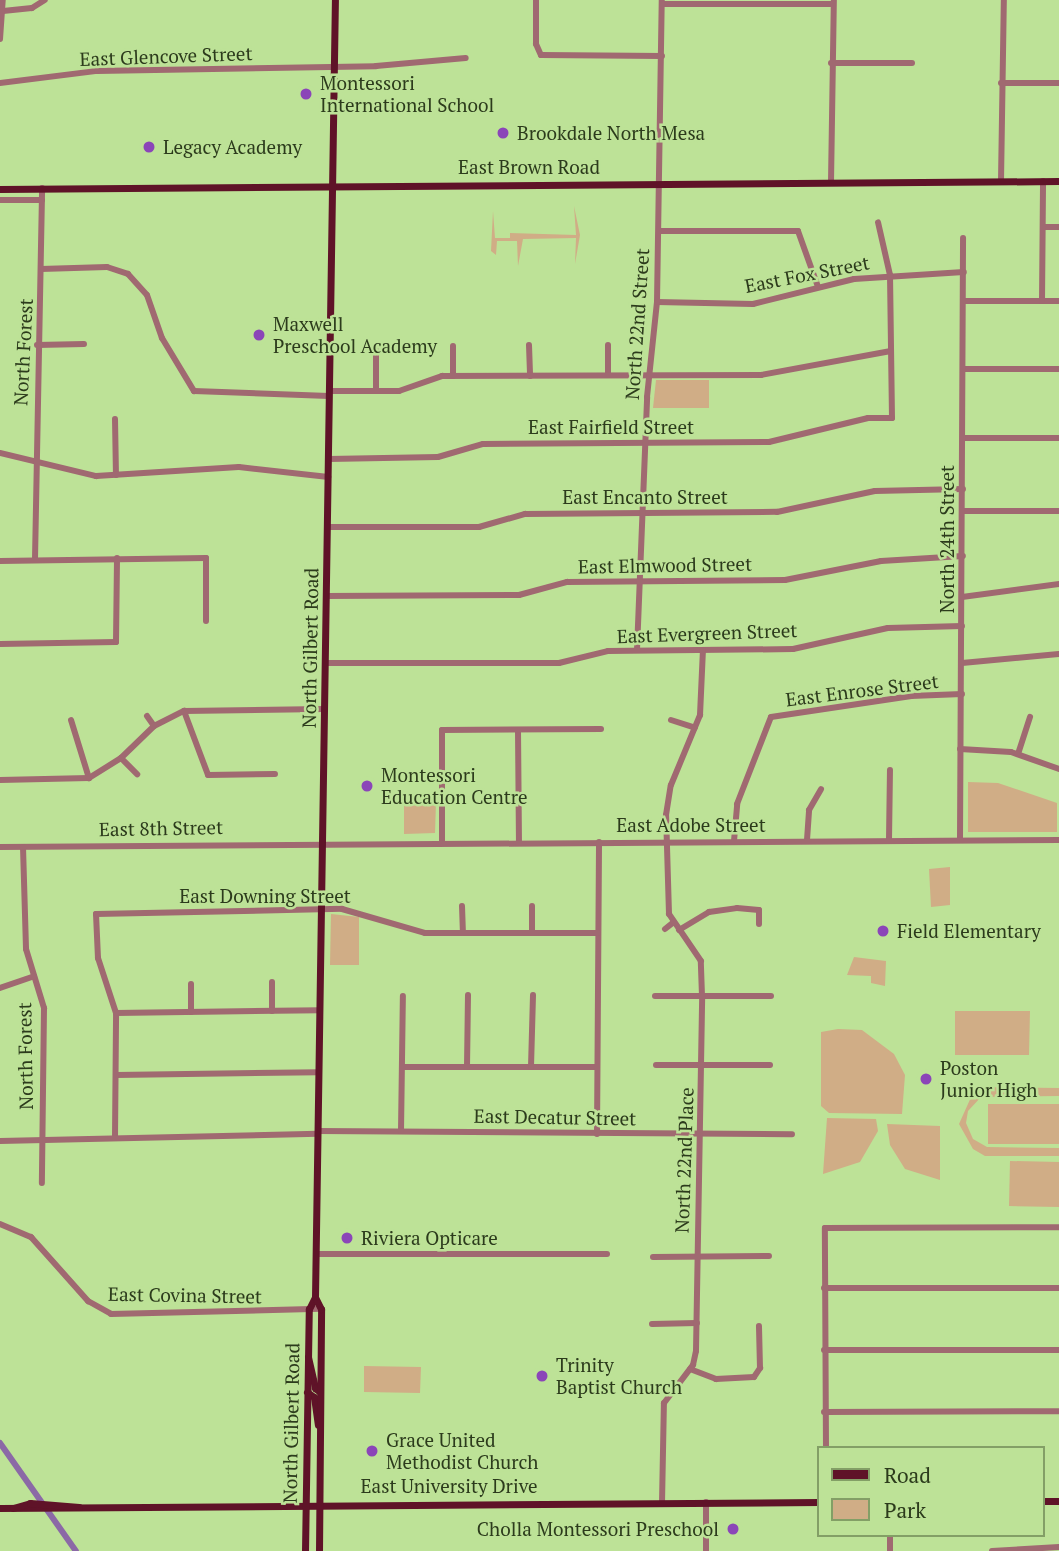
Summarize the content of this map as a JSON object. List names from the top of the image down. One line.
{"streets":{"main road":["East Brown Road","North Gilbert Road","East University Drive"],"street":["East Glencove Street","East Fox Street","North 22nd Street","North Forest","East Fairfield Street","East Encanto Street","North 24th Street","East Elmwood Street","East Evergreen Street","East Enrose Street","East Adobe Street","East 8th Street","East Downing Street","East Decatur Street","North 22nd Place","East Covina Street"]},"crossings":[["East Glencove Street","North Gilbert Road"],["East Brown Road","North 22nd Street"],["East Brown Road","North Forest"],["East Brown Road","North Gilbert Road"],["East Fox Street","North 22nd Street"],["East Fox Street","North 24th Street"],["North 22nd Street","East Fairfield Street"],["North 22nd Street","East Encanto Street"],["North 22nd Street","East Elmwood Street"],["North 22nd Street","East Evergreen Street"],["North Forest","East 8th Street"],["North Forest","East Decatur Street"],["East Fairfield Street","North Gilbert Road"],["East Encanto Street","North 24th Street"],["East Encanto Street","North Gilbert Road"],["North 24th Street","East Elmwood Street"],["North 24th Street","East Evergreen Street"],["North 24th Street","East Enrose Street"],["North 24th Street","East Adobe Street"],["East Elmwood Street","North Gilbert Road"],["East Evergreen Street","North Gilbert Road"],["East Evergreen Street","North 22nd Place"],["North Gilbert Road","East Adobe Street"],["North Gilbert Road","East 8th Street"],["North Gilbert Road","East Downing Street"],["North Gilbert Road","East Decatur Street"],["North Gilbert Road","East Covina Street"],["North Gilbert Road","East University Drive"],["East Enrose Street","East Adobe Street"],["East Adobe Street","East 8th Street"],["East Adobe Street","North 22nd Place"],["East Decatur Street","North 22nd Place"]],"places":["Montessori International School","Brookdale North Mesa","Legacy Academy","Maxwell Preschool Academy","Montessori Education Centre","Field Elementary","Poston Junior High","Riviera Opticare","Trinity Baptist Church","Grace United Methodist Church","Cholla Montessori Preschool"],"legend":["Road","Park"]}
